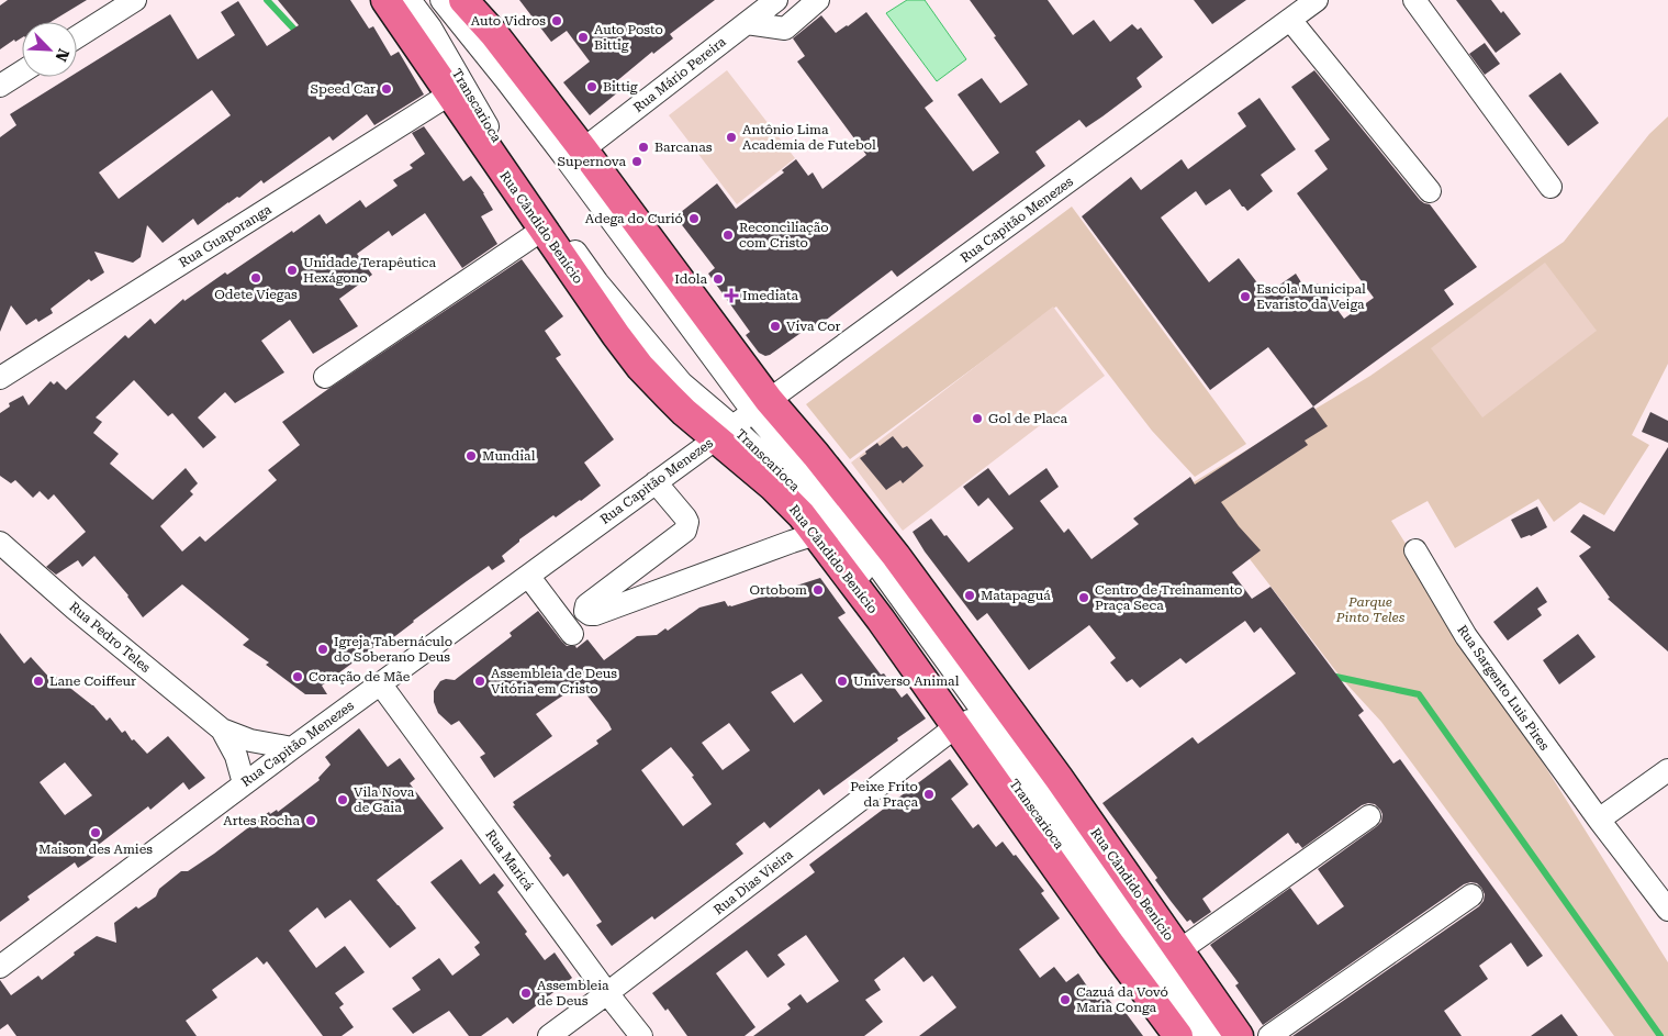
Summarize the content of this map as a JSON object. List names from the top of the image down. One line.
{"streets":{"main road":["Rua Cândido Benício"],"street":["Rua Mário Pereira","Transcarioca","Rua Capitão Menezes","Rua Guaporanga","Rua Pedro Teles","Rua Sargento Luis Pires","Rua Maricá","Rua Dias Vieira"]},"crossings":[["Rua Mário Pereira","Rua Cândido Benício"],["Transcarioca","Rua Capitão Menezes"],["Transcarioca","Rua Cândido Benício"],["Rua Capitão Menezes","Rua Cândido Benício"],["Rua Capitão Menezes","Rua Pedro Teles"],["Rua Capitão Menezes","Rua Maricá"],["Rua Cândido Benício","Rua Guaporanga"],["Rua Cândido Benício","Rua Dias Vieira"],["Rua Maricá","Rua Dias Vieira"]],"parks":["Parque Pinto Teles"],"places":{"other":["Auto Vidros","Auto Posto Bittig","Bittig","Speed Car","Antônio Lima Academia de Futebol","Barcanas","Supernova","Adega do Curió","Reconciliação com Cristo","Unidade Terapêutica Hexágono","Odete Viegas","Idola","Escola Municipal Evaristo da Veiga","Viva Cor","Gol de Placa","Mundial","Ortobom","Matapaguá","Centro de Treinamento Praça Seca","Igreja Tabernáculo do Soberano Deus","Coração de Mãe","Lane Coiffeur","Assembleia de Deus Vitória em Cristo","Universo Animal","Peixe Frito da Praça","Vila Nova de Gaia","Artes Rocha","Maison des Amies","Assembleia de Deus","Cazuá da Vovó Maria Conga"],"health":["Imediata"]},"north":"bottom right"}
